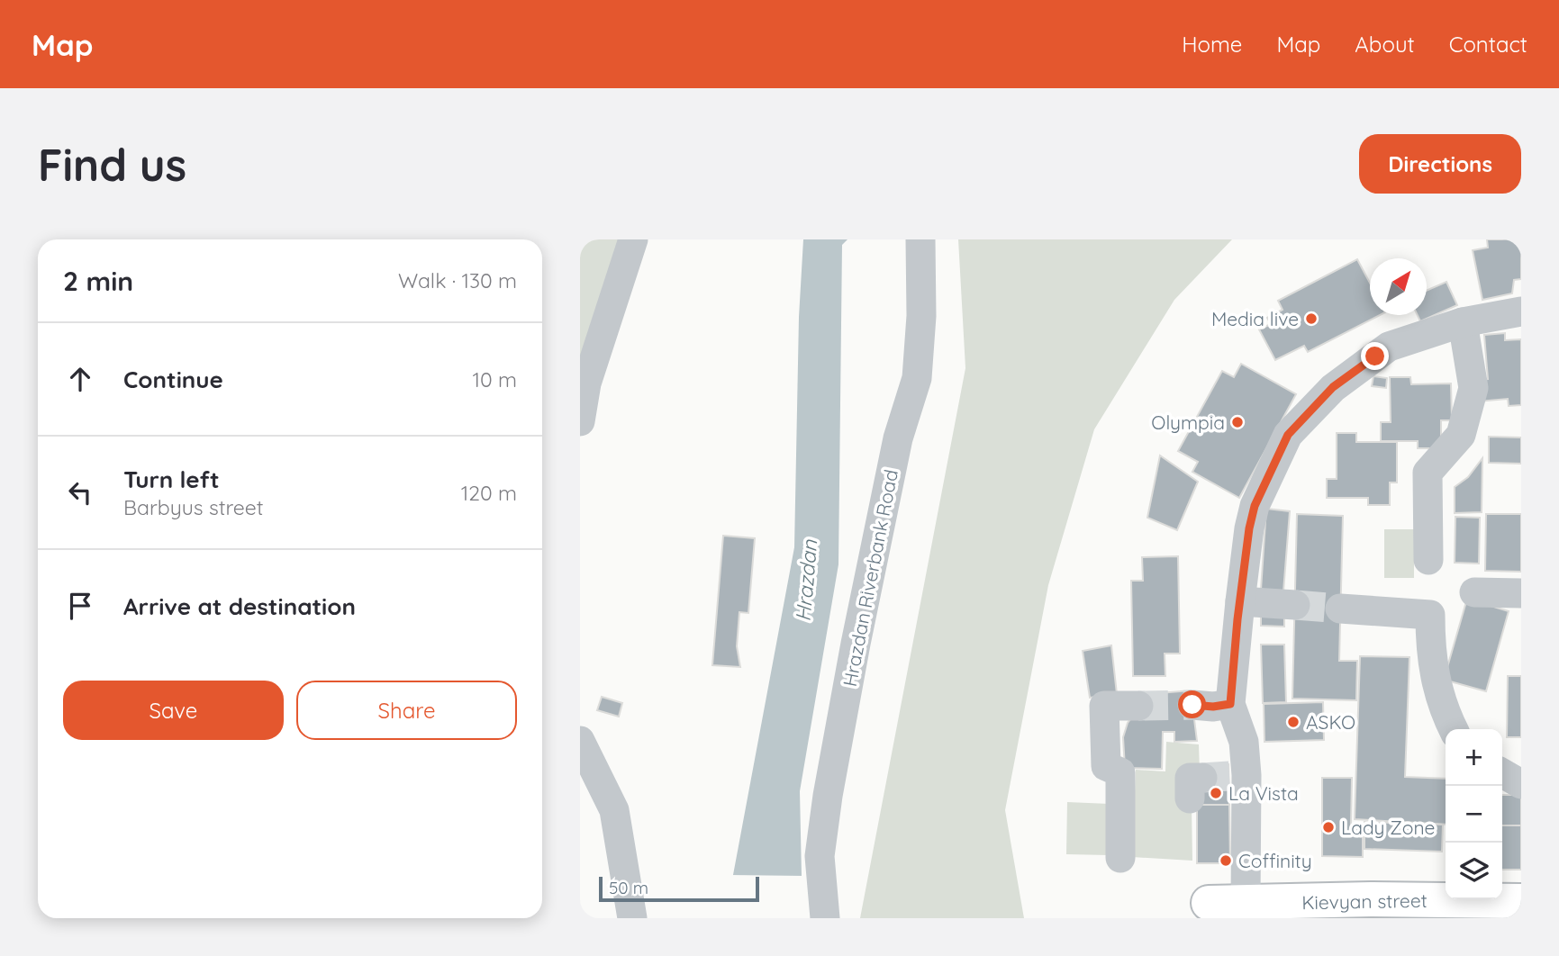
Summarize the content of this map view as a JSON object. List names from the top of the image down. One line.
{"streets":{"main road":["Kievyan street"],"street":["Hrazdan Riverbank Road"]},"water":["Hrazdan"],"places":["Media live","Olympia","ASKO","La Vista","Lady Zone","Coffinity"],"scale_bar":"50 m","north":"top right","page":{"header":"Map","nav":["Home","Map","About","Contact"],"buttons":["Directions",["Save","Share"]],"title":"Find us","heading":["2 min","Walk · 130 m"],"list":[["Continue","10 m"],["Turn left","Barbyus street","120 m"],"Arrive at destination"],"map_buttons":["+","−"],"scale":"50 m"}}
